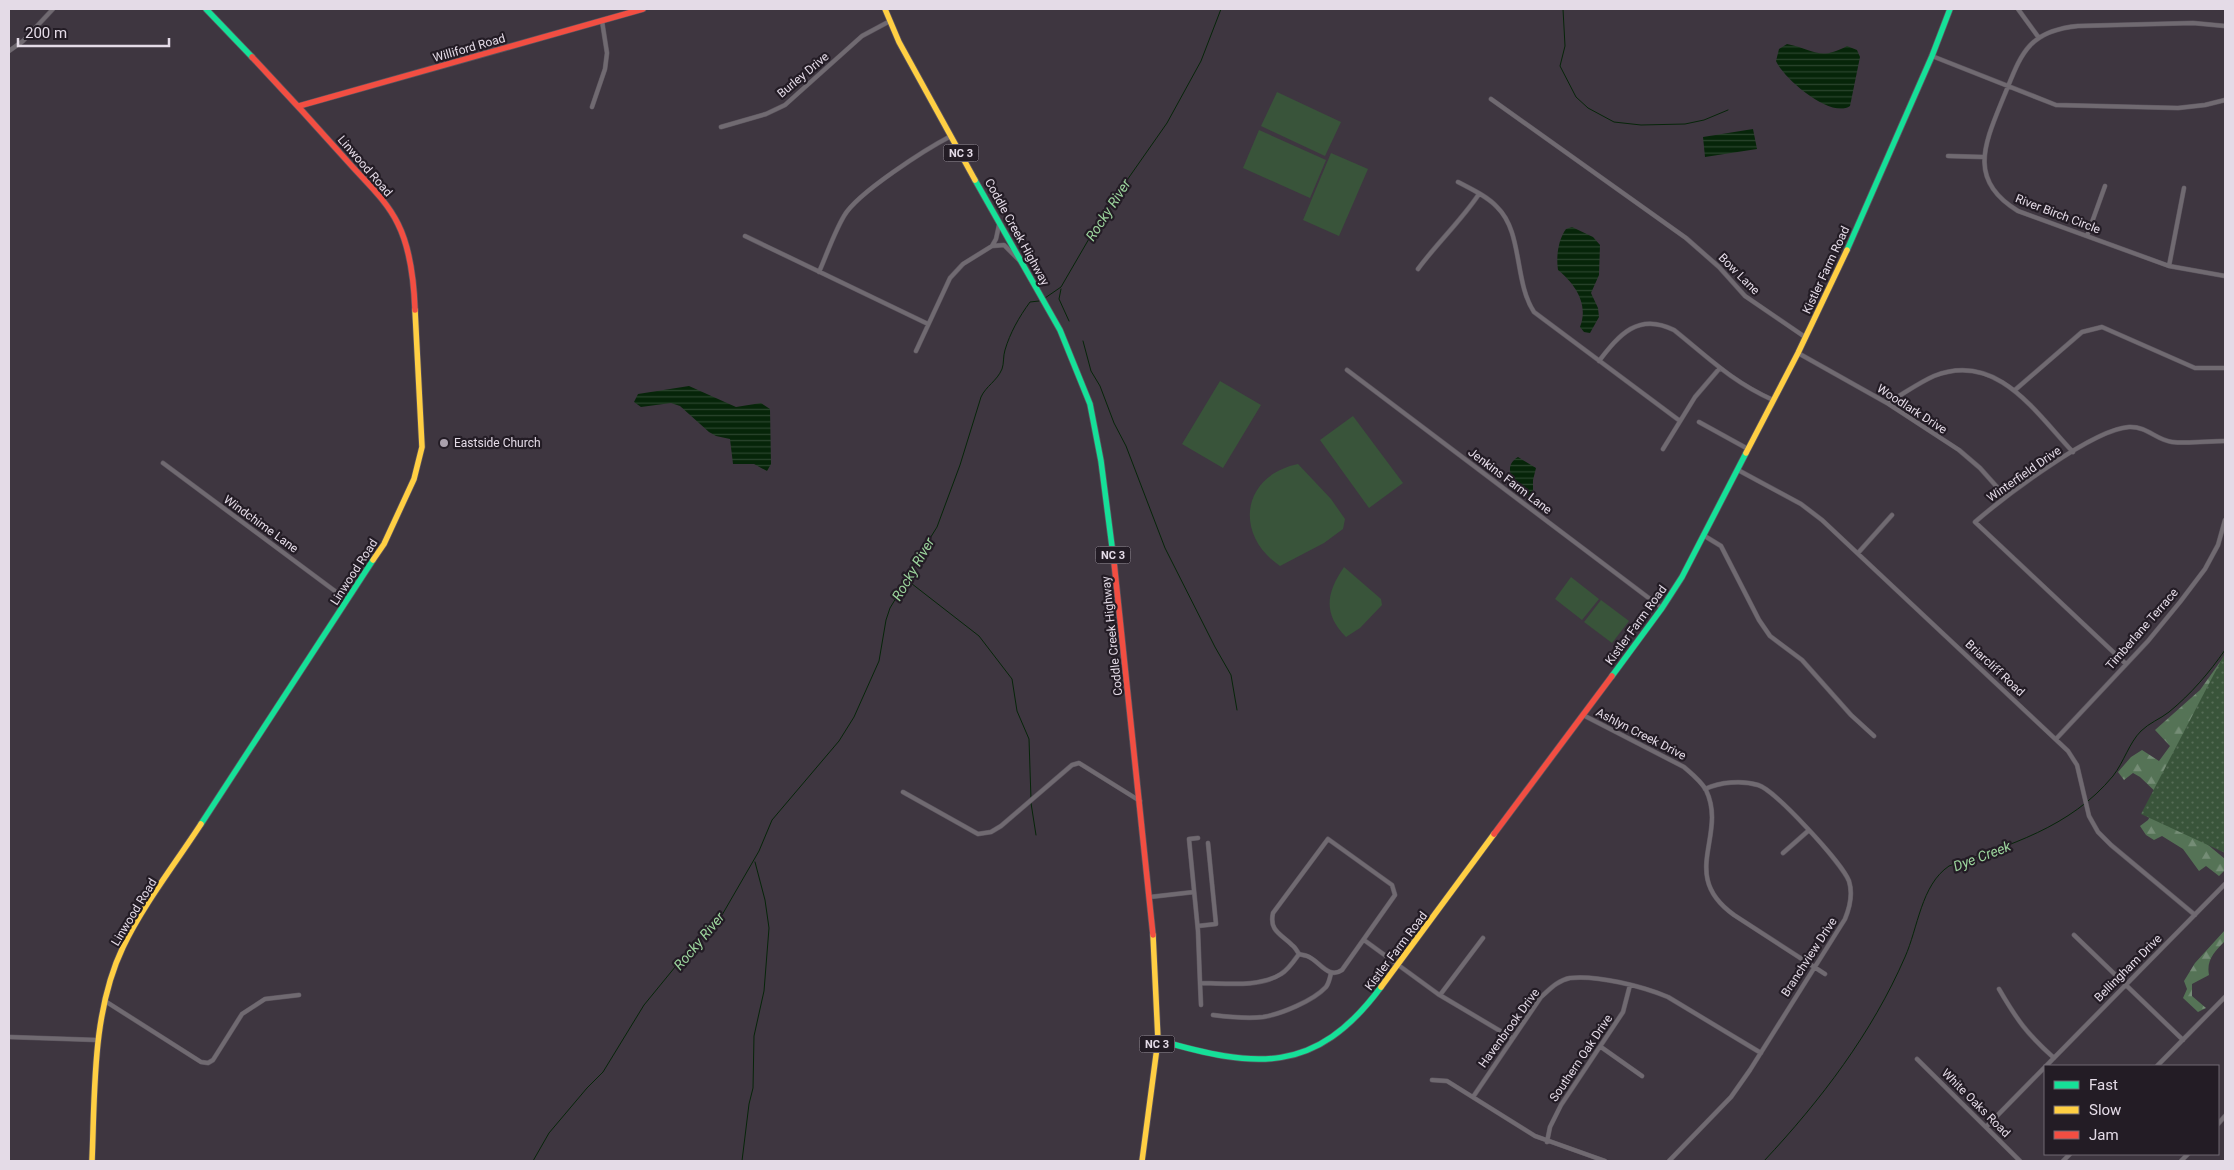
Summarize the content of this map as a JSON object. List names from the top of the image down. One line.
{"streets":{"street":["Williford Road","Burley Drive","NC 3","Linwood Road","River Birch Circle","Coddle Creek Highway","Kistler Farm Road","Bow Lane","Woodlark Drive","Winterfield Drive","Jenkins Farm Lane","Windchime Lane","Timberlane Terrace","Briarcliff Road","Ashlyn Creek Drive","Branchview Drive","Bellingham Drive","Havenbrook Drive","Southern Oak Drive","White Oaks Road"]},"crossings":[["Williford Road","Linwood Road"],["Burley Drive","Coddle Creek Highway"],["Linwood Road","Windchime Lane"],["Coddle Creek Highway","Kistler Farm Road"],["Kistler Farm Road","Bow Lane"],["Kistler Farm Road","Woodlark Drive"],["Kistler Farm Road","Jenkins Farm Lane"],["Kistler Farm Road","Briarcliff Road"],["Kistler Farm Road","Ashlyn Creek Drive"],["Woodlark Drive","Winterfield Drive"],["Winterfield Drive","Timberlane Terrace"],["Timberlane Terrace","Briarcliff Road"],["Briarcliff Road","Bellingham Drive"],["Ashlyn Creek Drive","Branchview Drive"],["Branchview Drive","Havenbrook Drive"],["Bellingham Drive","White Oaks Road"],["Havenbrook Drive","Southern Oak Drive"]],"water":["Rocky River","Dye Creek"],"places":["Eastside Church"],"legend":["Fast","Slow","Jam"],"scale_bar":"200 m"}
